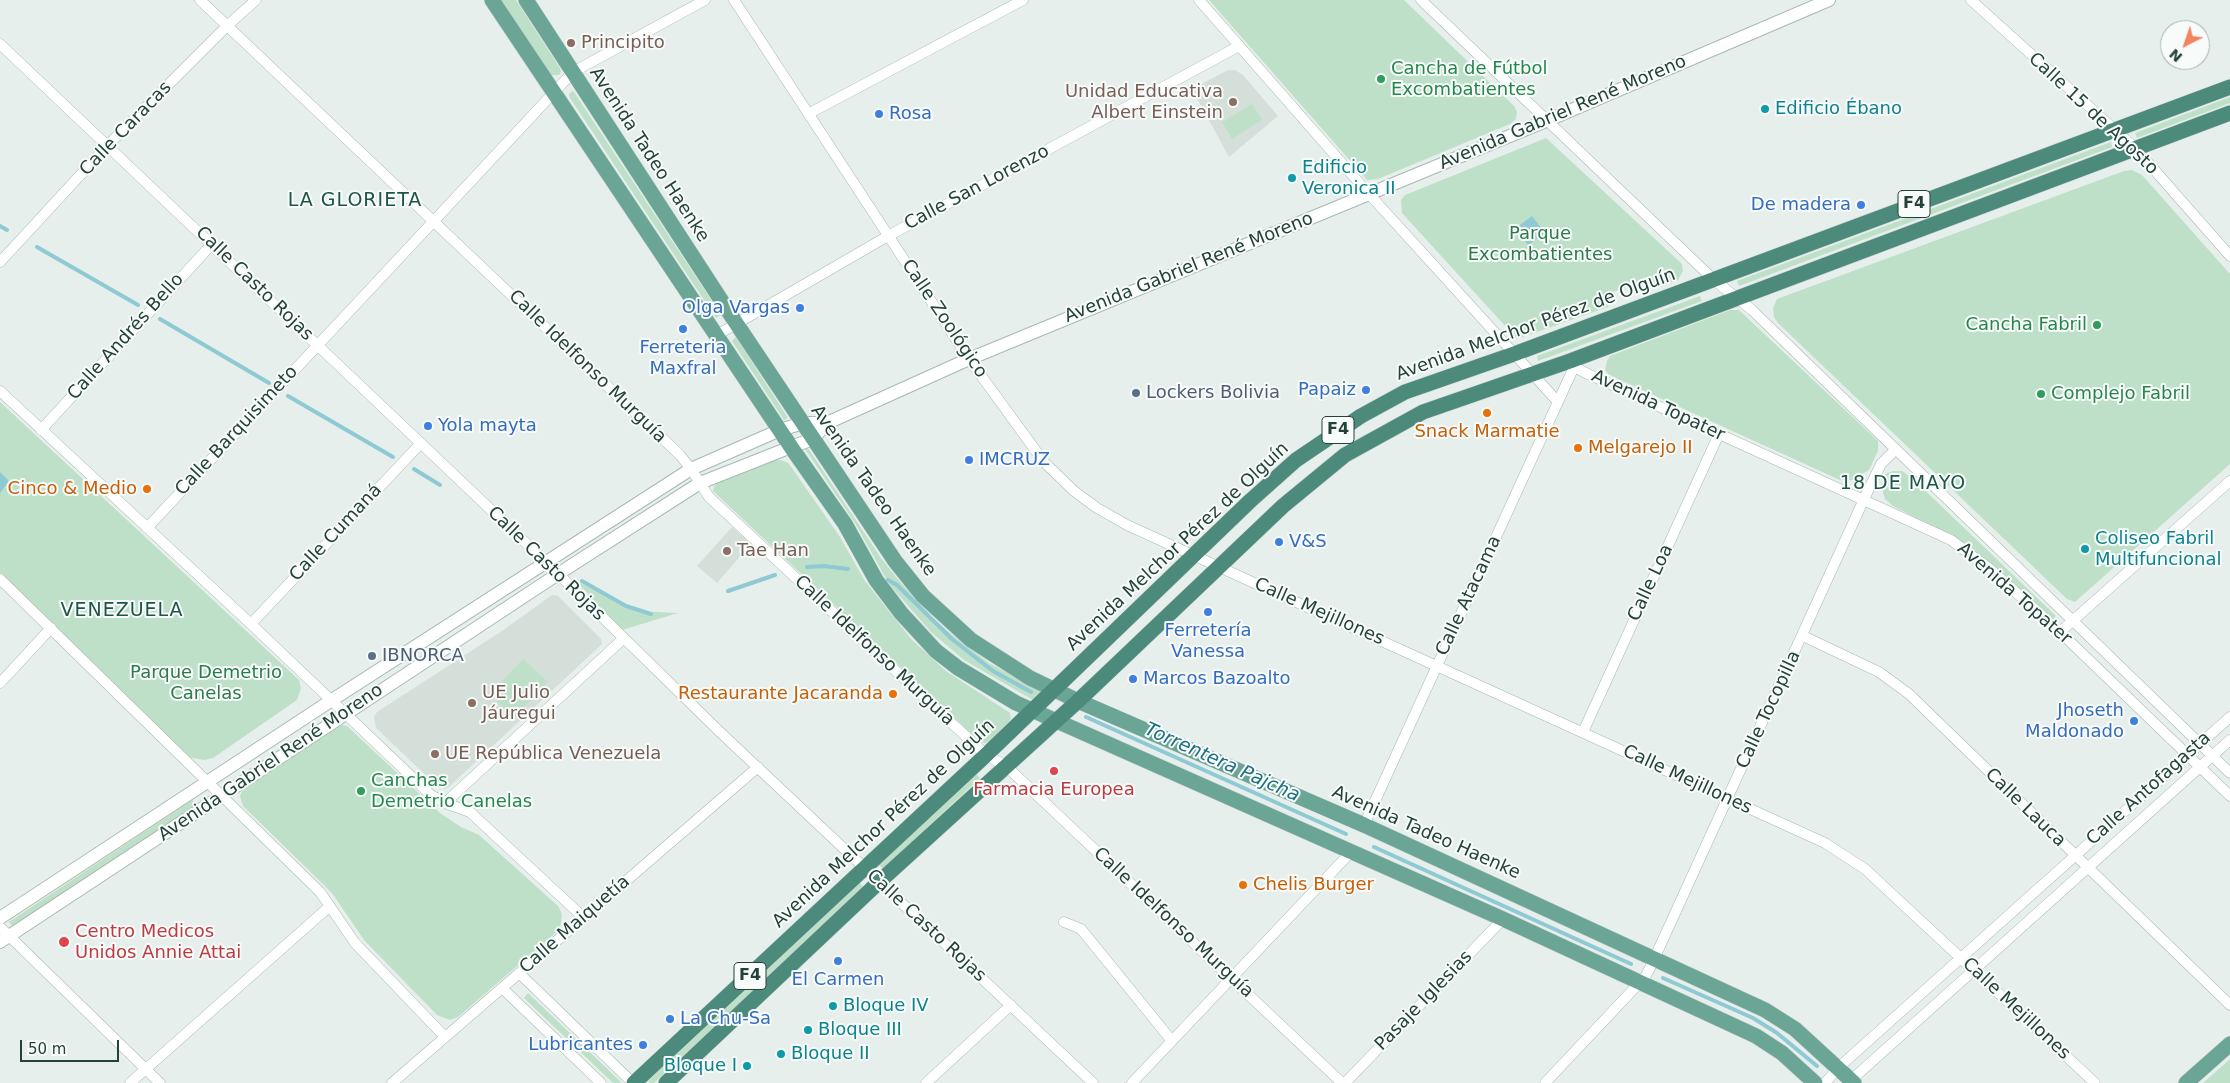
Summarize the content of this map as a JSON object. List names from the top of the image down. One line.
{"streets":{"highway":["F4","Avenida Melchor Pérez de Olguín"],"main road":["Avenida Tadeo Haenke"],"street":["Avenida Gabriel René Moreno","Calle 15 de Agosto","Calle Caracas","Calle San Lorenzo","Calle Casto Rojas","Calle Zoológico","Calle Andrés Bello","Calle Idelfonso Murguía","Avenida Topater","Calle Barquisimeto","Calle Cumaná","Calle Loa","Calle Atacama","Calle Mejillones","Calle Tocopilla","Calle Antofagasta","Calle Lauca","Calle Maiquetía","Pasaje Iglesias"]},"crossings":[["Avenida Gabriel René Moreno","Avenida Tadeo Haenke"],["Avenida Gabriel René Moreno","Calle Casto Rojas"],["Avenida Gabriel René Moreno","Calle Zoológico"],["Avenida Gabriel René Moreno","Calle Idelfonso Murguía"],["Avenida Gabriel René Moreno","Avenida Topater"],["Calle 15 de Agosto","F4"],["Calle 15 de Agosto","Avenida Melchor Pérez de Olguín"],["Calle Caracas","Calle Casto Rojas"],["Calle Caracas","Calle Idelfonso Murguía"],["Avenida Tadeo Haenke","Calle San Lorenzo"],["Avenida Tadeo Haenke","F4"],["Avenida Tadeo Haenke","Avenida Melchor Pérez de Olguín"],["Avenida Tadeo Haenke","Calle Barquisimeto"],["Avenida Tadeo Haenke","Calle Atacama"],["Avenida Tadeo Haenke","Calle Tocopilla"],["Avenida Tadeo Haenke","Calle Antofagasta"],["Calle San Lorenzo","Calle Zoológico"],["F4","Calle Casto Rojas"],["F4","Calle Zoológico"],["F4","Calle Idelfonso Murguía"],["F4","Avenida Topater"],["F4","Calle Atacama"],["F4","Calle Mejillones"],["Calle Casto Rojas","Avenida Melchor Pérez de Olguín"],["Calle Casto Rojas","Calle Andrés Bello"],["Calle Casto Rojas","Calle Barquisimeto"],["Calle Casto Rojas","Calle Cumaná"],["Calle Casto Rojas","Calle Maiquetía"],["Calle Zoológico","Avenida Melchor Pérez de Olguín"],["Calle Zoológico","Calle Mejillones"],["Avenida Melchor Pérez de Olguín","Calle Idelfonso Murguía"],["Avenida Melchor Pérez de Olguín","Avenida Topater"],["Calle Idelfonso Murguía","Calle Barquisimeto"],["Calle Idelfonso Murguía","Pasaje Iglesias"],["Avenida Topater","Calle Loa"],["Avenida Topater","Calle Atacama"],["Avenida Topater","Calle Tocopilla"],["Avenida Topater","Calle Antofagasta"],["Calle Loa","Calle Mejillones"],["Calle Atacama","Calle Mejillones"],["Calle Mejillones","Calle Tocopilla"],["Calle Mejillones","Calle Antofagasta"],["Calle Tocopilla","Calle Lauca"],["Calle Antofagasta","Calle Lauca"]],"districts":["LA GLORIETA","18 DE MAYO","VENEZUELA"],"water":["Torrentera Pajcha"],"parks":["Parque Excombatientes","Parque Demetrio Canelas"],"places":["Principito","Cancha de Fútbol Excombatientes","Unidad Educativa Albert Einstein","Edificio Ébano","Rosa","Edificio Veronica II","De madera","Olga Vargas","Cancha Fabril","Ferreteria Maxfral","Papaiz","Lockers Bolivia","Complejo Fabril","Snack Marmatie","Yola mayta","Melgarejo II","IMCRUZ","Cinco & Medio","V&S","Coliseo Fabril Multifuncional","Tae Han","Ferretería Vanessa","IBNORCA","Marcos Bazoalto","Restaurante Jacaranda","UE Julio Jáuregui","Jhoseth Maldonado","UE República Venezuela","Farmacia Europea","Canchas Demetrio Canelas","Chelis Burger","Centro Medicos Unidos Annie Attai","El Carmen","Bloque IV","La Chu-Sa","Bloque III","Lubricantes","Bloque II","Bloque I"],"scale_bar":"50 m","north":"bottom left"}
